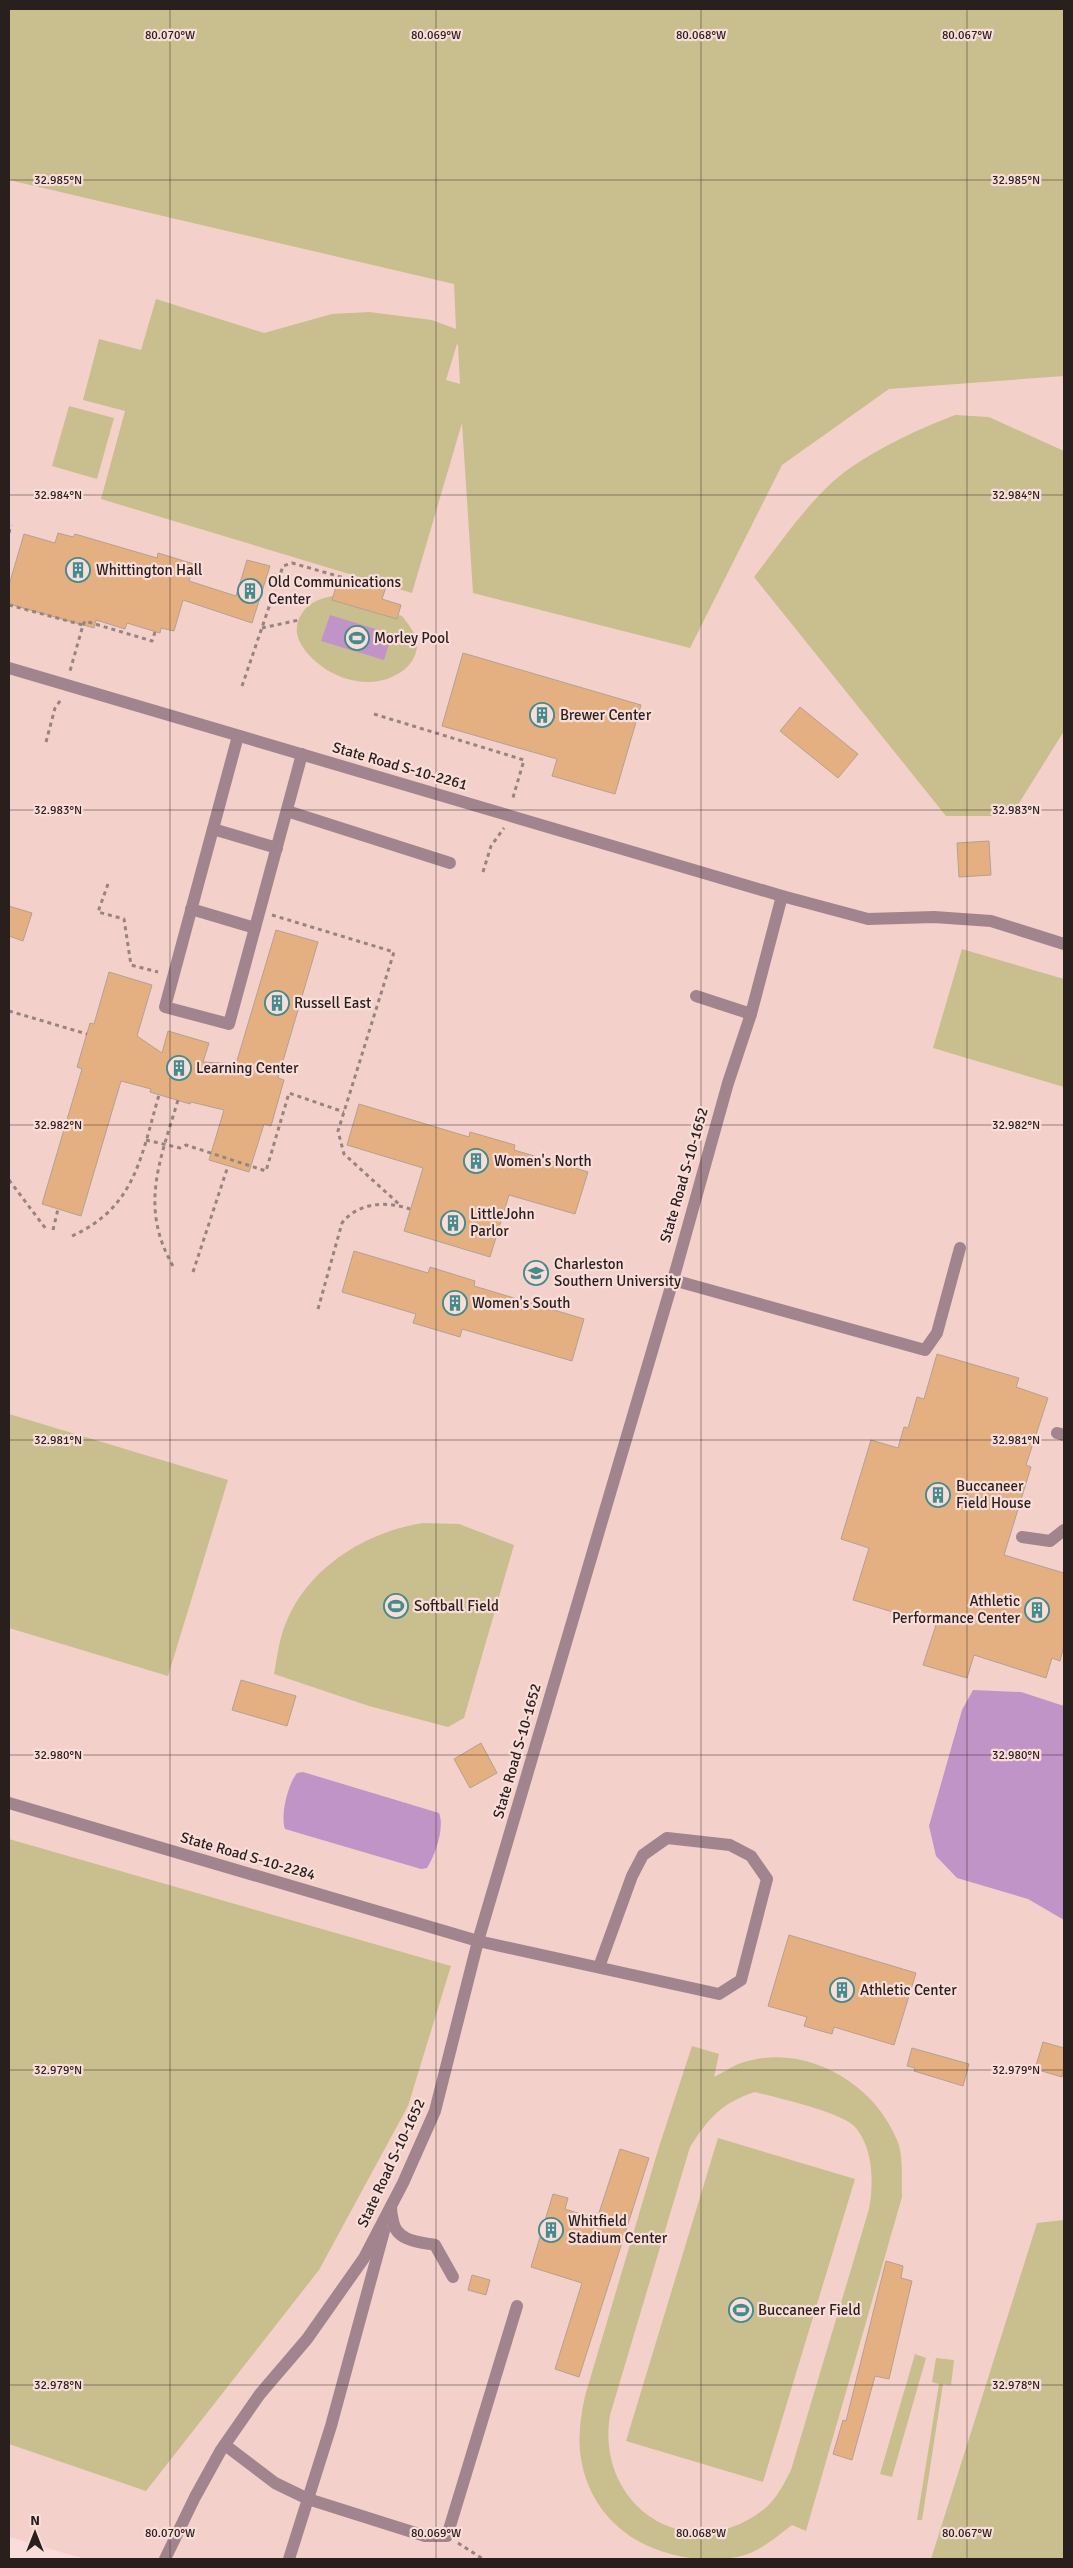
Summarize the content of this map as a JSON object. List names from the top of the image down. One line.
{"streets":{"street":["State Road S-10-2261","State Road S-10-1652","State Road S-10-2284"]},"crossings":[["State Road S-10-2261","State Road S-10-1652"],["State Road S-10-1652","State Road S-10-2284"]],"places":{"building":["Whittington Hall","Old Communications Center","Brewer Center","Russell East","Learning Center","Women's North","LittleJohn Parlor","Women's South","Buccaneer Field House","Athletic Performance Center","Athletic Center","Whitfield Stadium Center"],"sports":["Morley Pool","Softball Field","Buccaneer Field"],"school or university":["Charleston Southern University"]},"north":"top","coordinates":["80.070°W","80.069°W","80.068°W","80.067°W","32.985°N","32.984°N","32.983°N","32.982°N","32.981°N","32.980°N","32.979°N","32.978°N"]}
